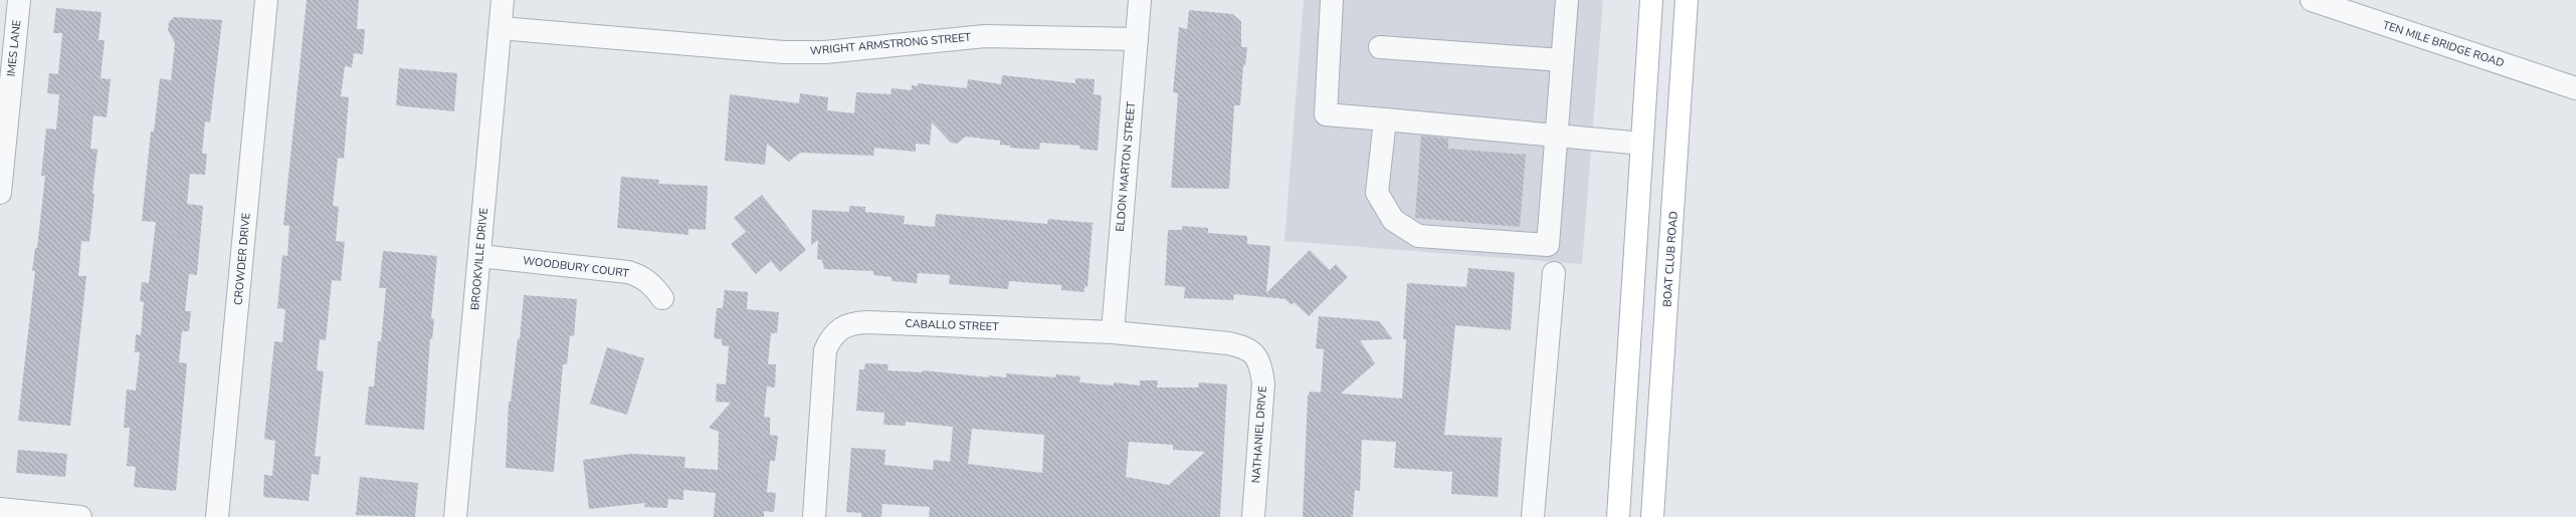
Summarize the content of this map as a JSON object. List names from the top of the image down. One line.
{"streets":{"main road":["BOAT CLUB ROAD"],"street":["WRIGHT ARMSTRONG STREET","TEN MILE BRIDGE ROAD","IMES LANE","ELDON MARTON STREET","CROWDER DRIVE","BROOKVILLE DRIVE","WOODBURY COURT","CABALLO STREET","NATHANIEL DRIVE"]},"crossings":[["WRIGHT ARMSTRONG STREET","ELDON MARTON STREET"],["WRIGHT ARMSTRONG STREET","BROOKVILLE DRIVE"],["ELDON MARTON STREET","CABALLO STREET"],["BROOKVILLE DRIVE","WOODBURY COURT"],["CABALLO STREET","NATHANIEL DRIVE"]]}
